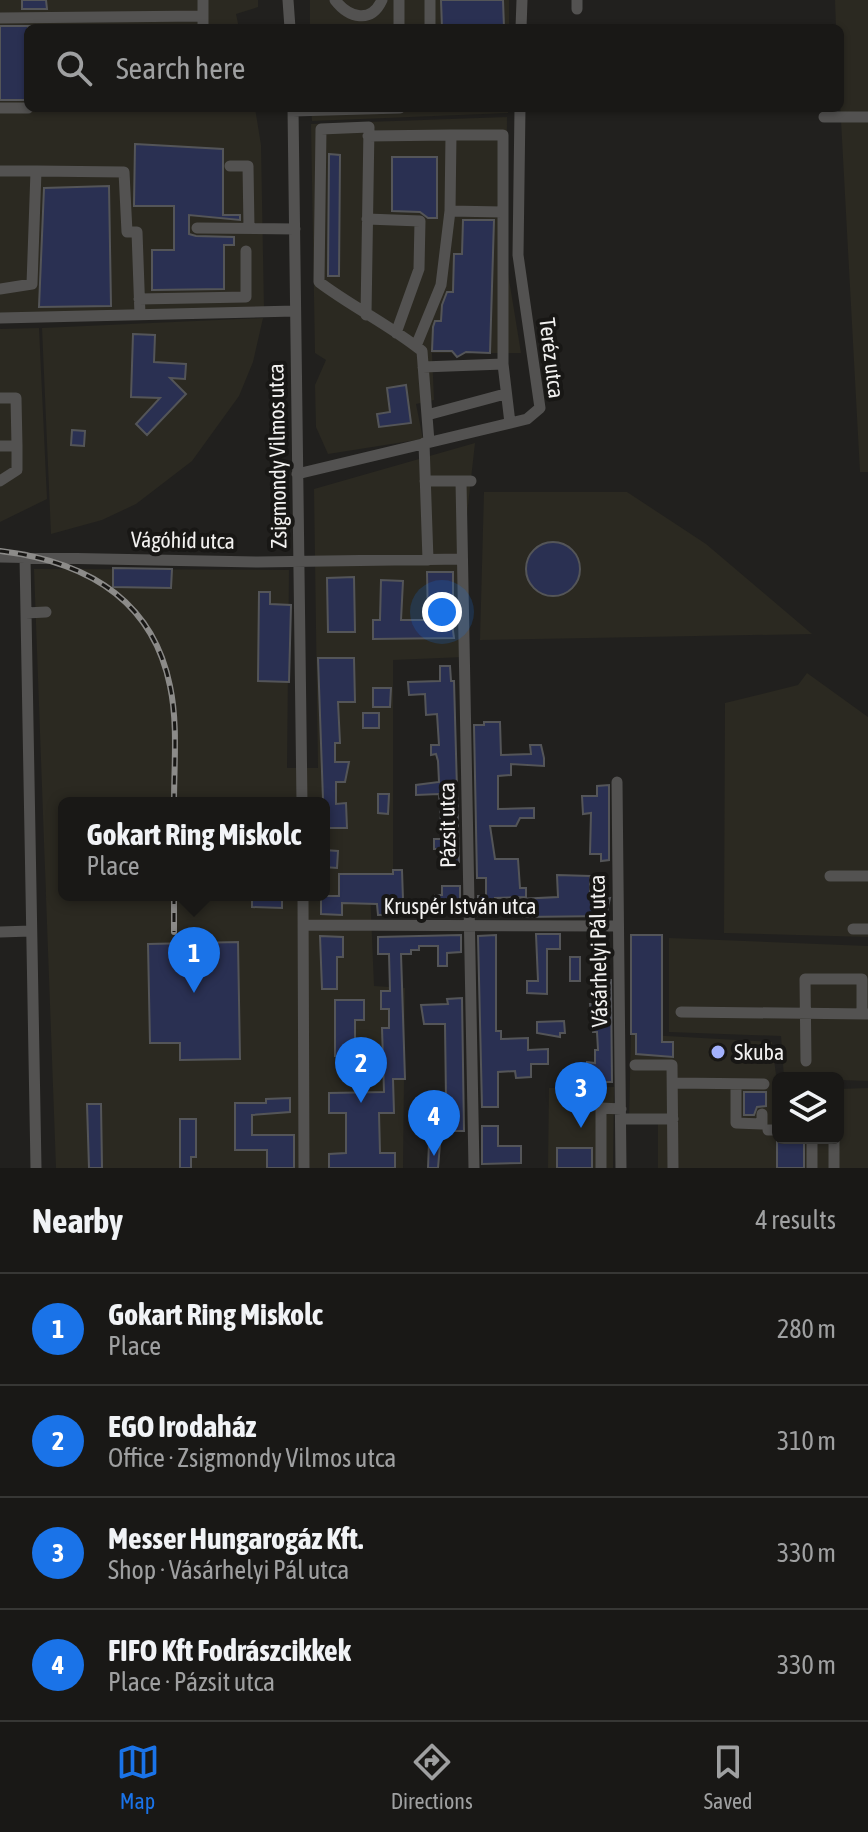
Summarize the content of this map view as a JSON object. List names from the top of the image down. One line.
{"streets":{"street":["Teréz utca","Zsigmondy Vilmos utca","Vágóhíd utca","Pázsit utca","Kruspér István utca","Vásárhelyi Pál utca"]},"crossings":[["Teréz utca","Zsigmondy Vilmos utca"],["Zsigmondy Vilmos utca","Vágóhíd utca"],["Vágóhíd utca","Pázsit utca"],["Pázsit utca","Kruspér István utca"],["Kruspér István utca","Vásárhelyi Pál utca"]],"places":["Skuba"],"page":{"search":"Search here","popup":["Gokart Ring Miskolc","Place"],"pins":["1","2","3","4"],"heading":["Nearby","4 results"],"list":[{"mark":"1","name":"Gokart Ring Miskolc","note":"Place","value":"280 m"},{"mark":"2","name":"EGO Irodaház","note":"Office · Zsigmondy Vilmos utca","value":"310 m"},{"mark":"3","name":"Messer Hungarogáz Kft.","note":"Shop · Vásárhelyi Pál utca","value":"330 m"},{"mark":"4","name":"FIFO Kft Fodrászcikkek","note":"Place · Pázsit utca","value":"330 m"}],"nav":["Map","Directions","Saved"]}}
